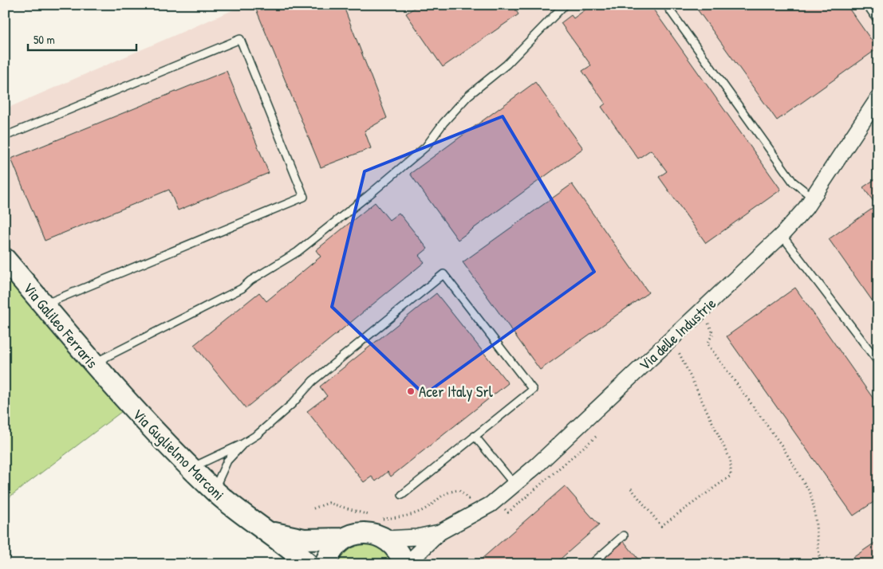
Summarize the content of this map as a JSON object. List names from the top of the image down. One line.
{"streets":{"street":["Via Galileo Ferraris","Via delle Industrie","Via Guglielmo Marconi"]},"crossings":[["Via Galileo Ferraris","Via Guglielmo Marconi"],["Via delle Industrie","Via Guglielmo Marconi"]],"places":["Acer Italy Srl"],"scale_bar":"50 m"}
